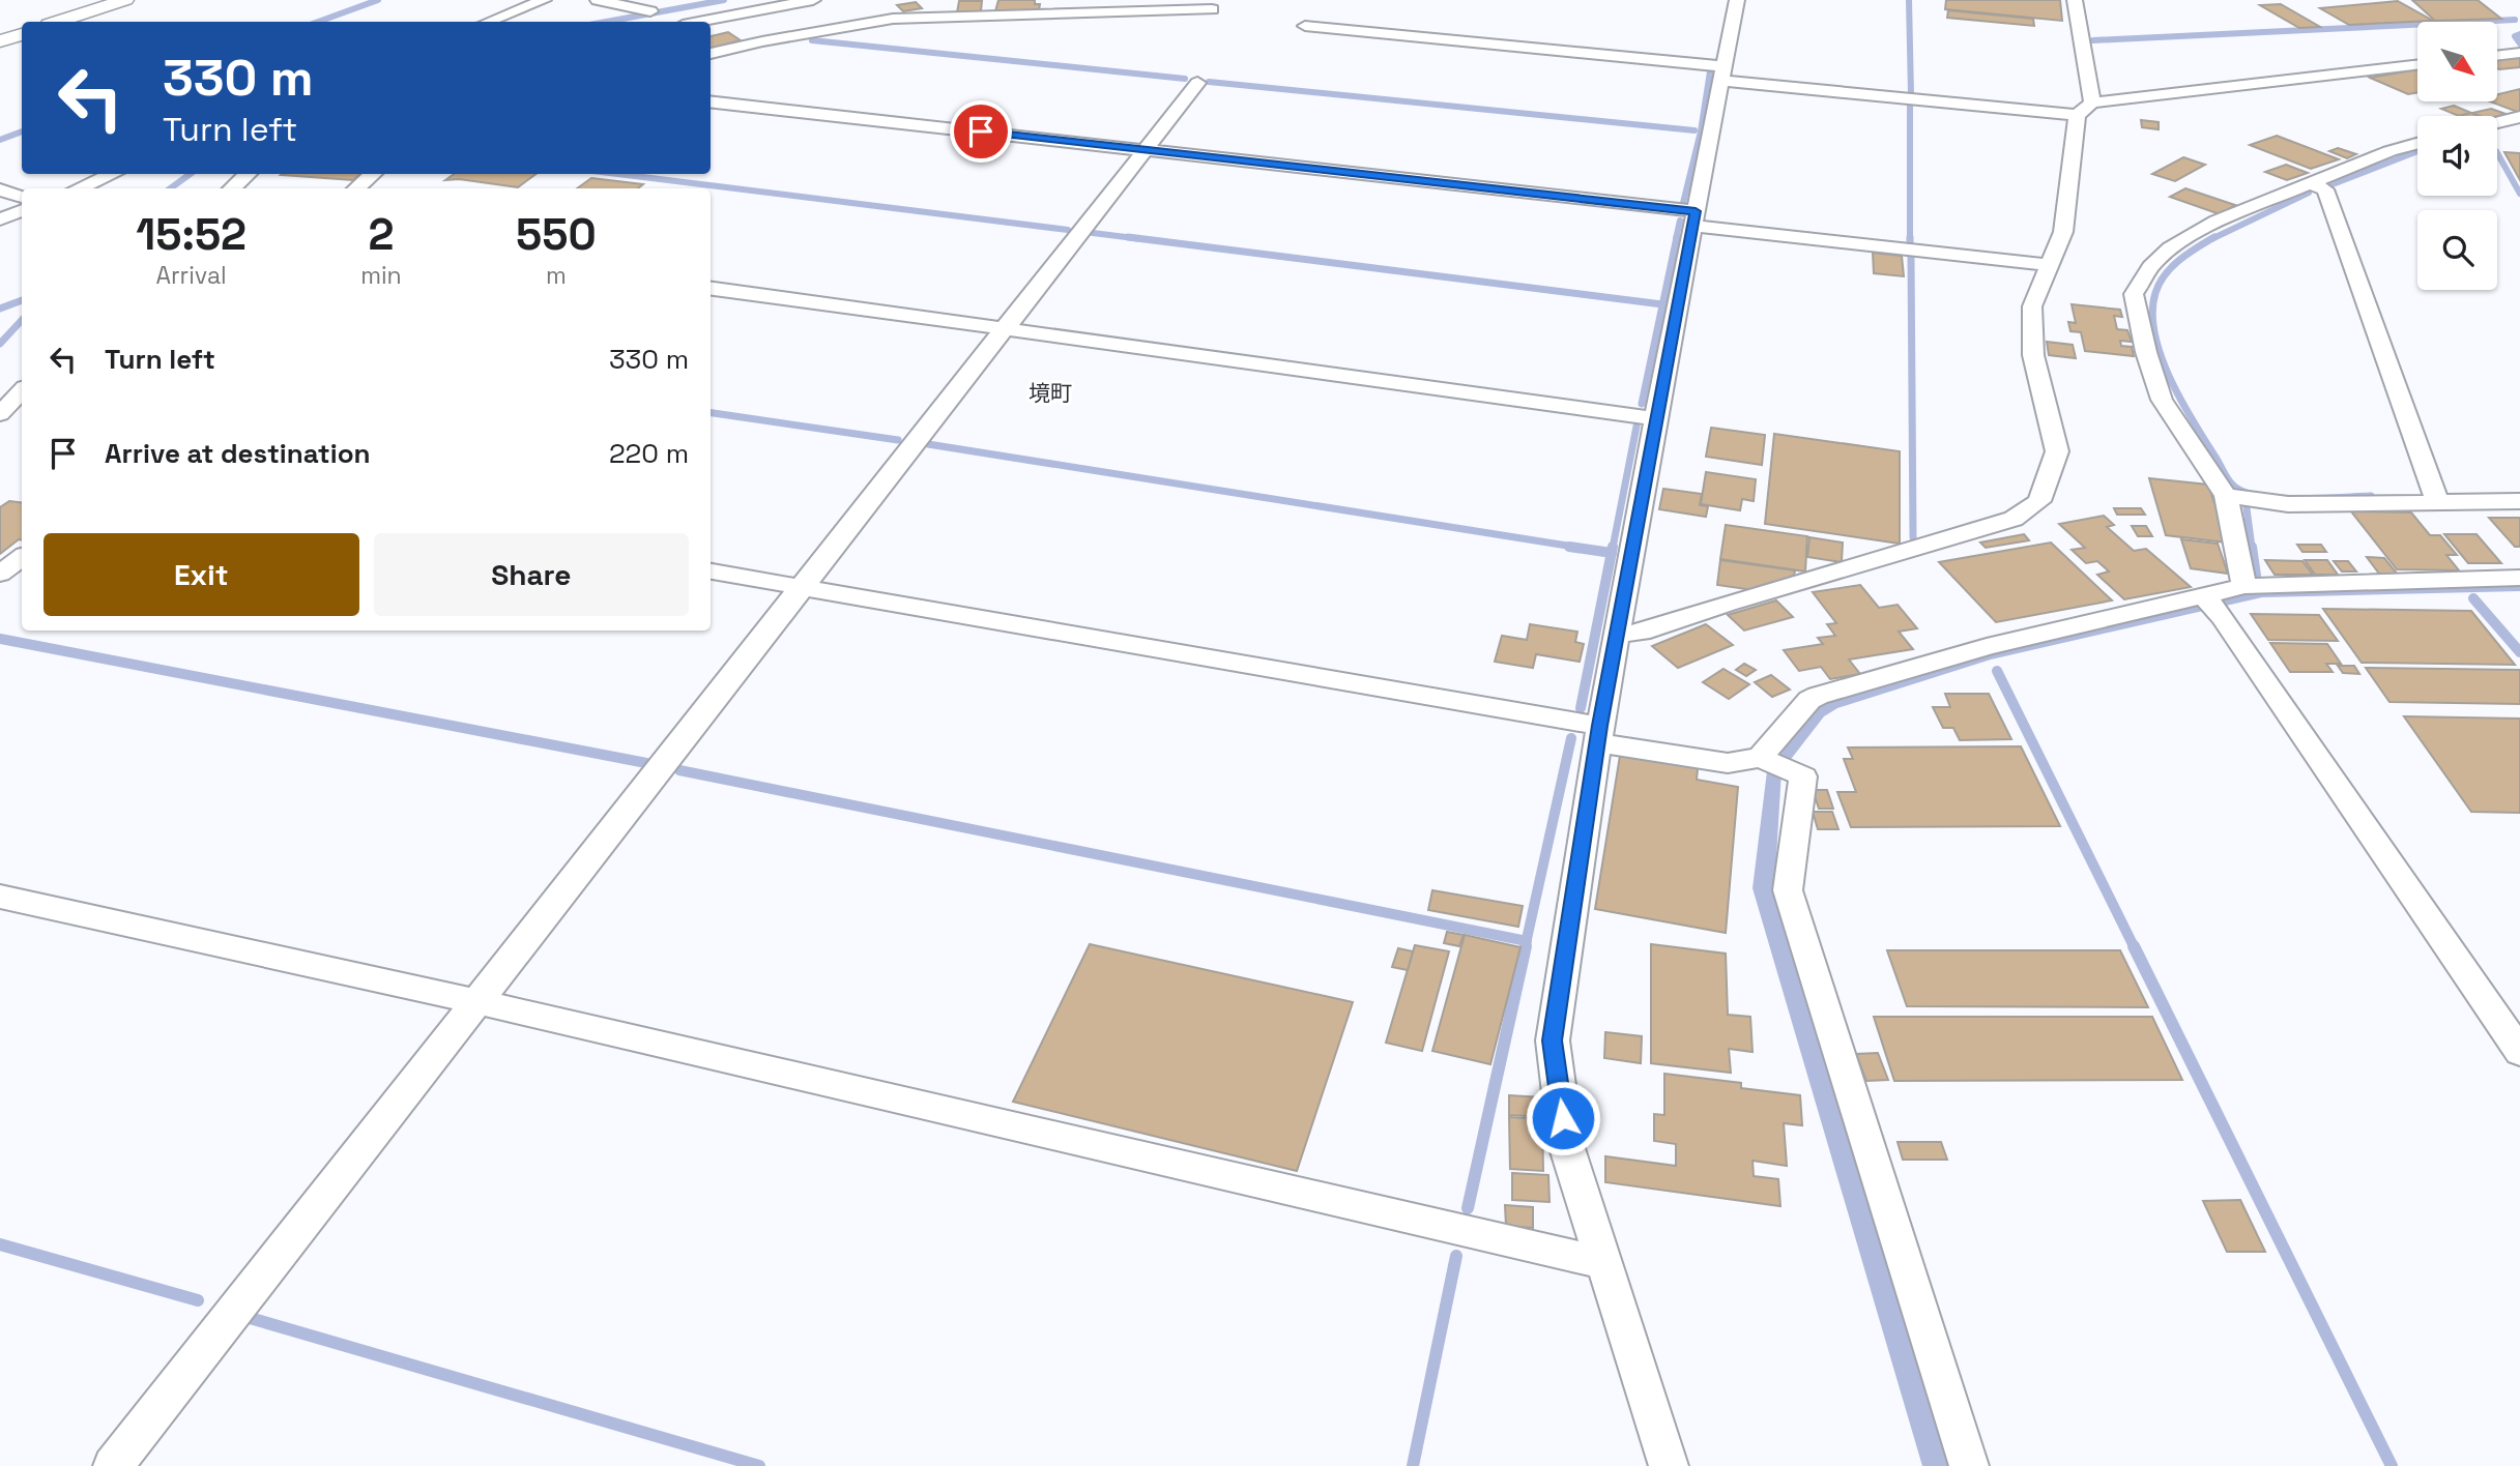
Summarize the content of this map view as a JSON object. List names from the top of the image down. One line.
{"districts":["境町"],"north":"bottom right","page":{"turn":["330 m","Turn left"],"eta":["15:52","Arrival","2","min","550","m"],"list":[{"name":"Turn left","value":"330 m"},{"name":"Arrive at destination","value":"220 m"}],"buttons":["Exit","Share"]}}
